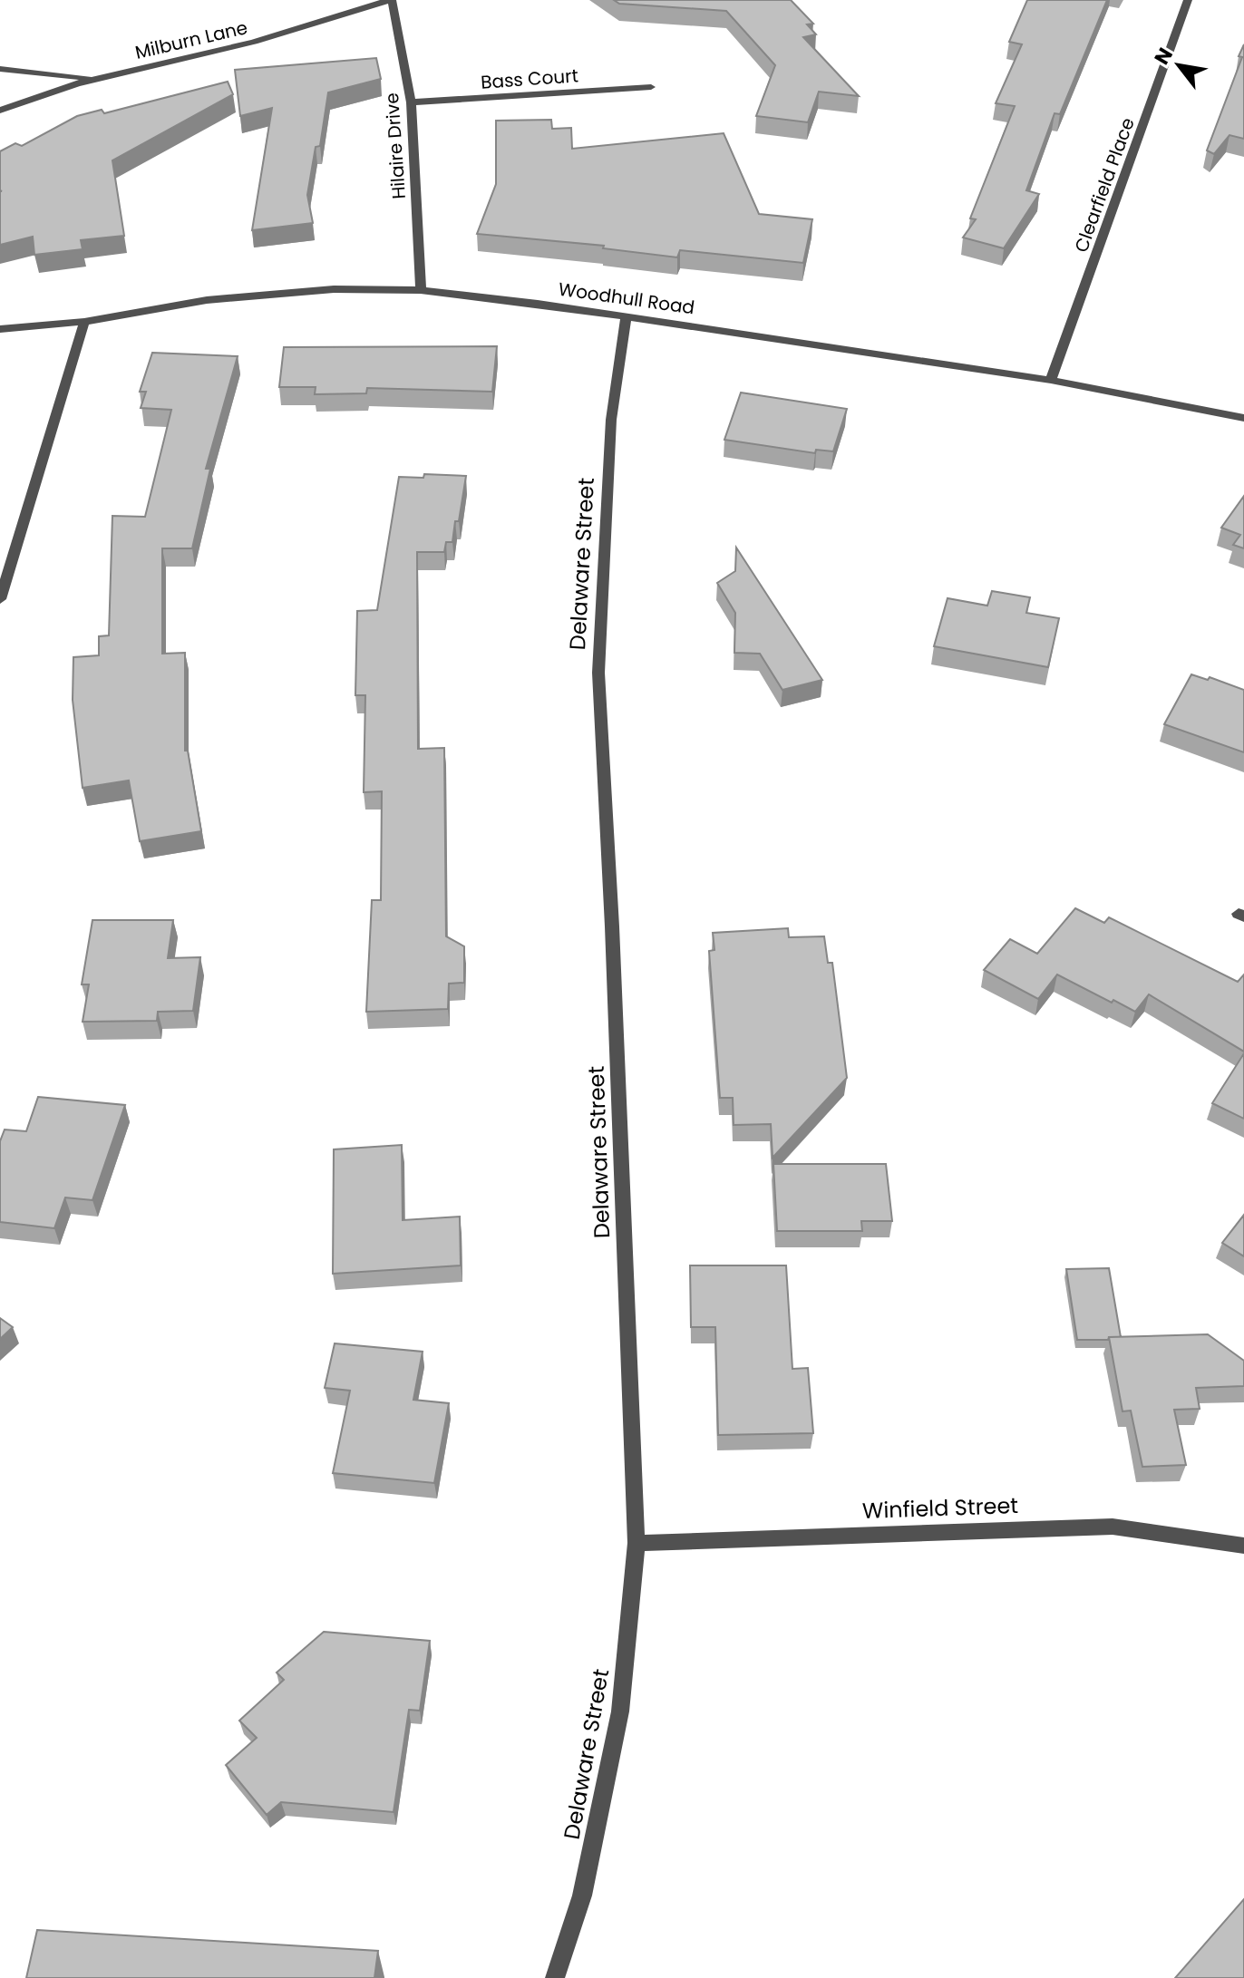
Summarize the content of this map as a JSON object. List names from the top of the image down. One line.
{"streets":{"street":["Milburn Lane","Bass Court","Hilaire Drive","Clearfield Place","Woodhull Road","Delaware Street","Winfield Street"]},"crossings":[["Milburn Lane","Hilaire Drive"],["Bass Court","Hilaire Drive"],["Hilaire Drive","Woodhull Road"],["Clearfield Place","Woodhull Road"],["Woodhull Road","Delaware Street"],["Delaware Street","Winfield Street"]],"north":"top left"}
